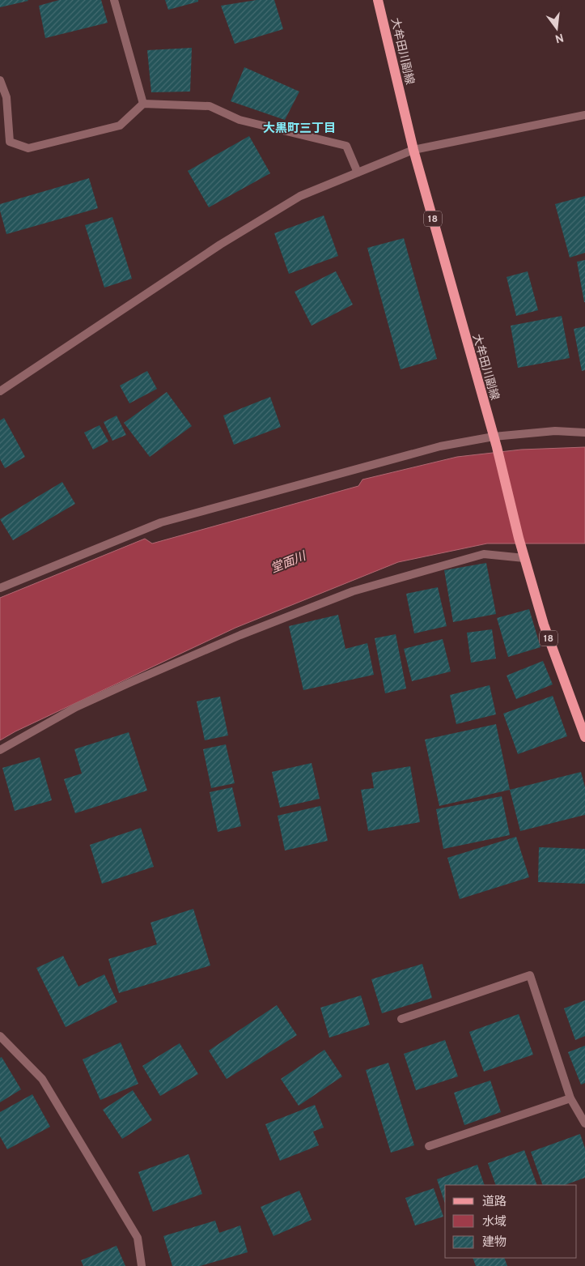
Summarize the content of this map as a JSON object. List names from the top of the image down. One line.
{"streets":{"main road":["大牟田川副線","18"]},"districts":["大黒町三丁目"],"water":["堂面川"],"legend":["道路","水域","建物"],"north":"bottom"}
